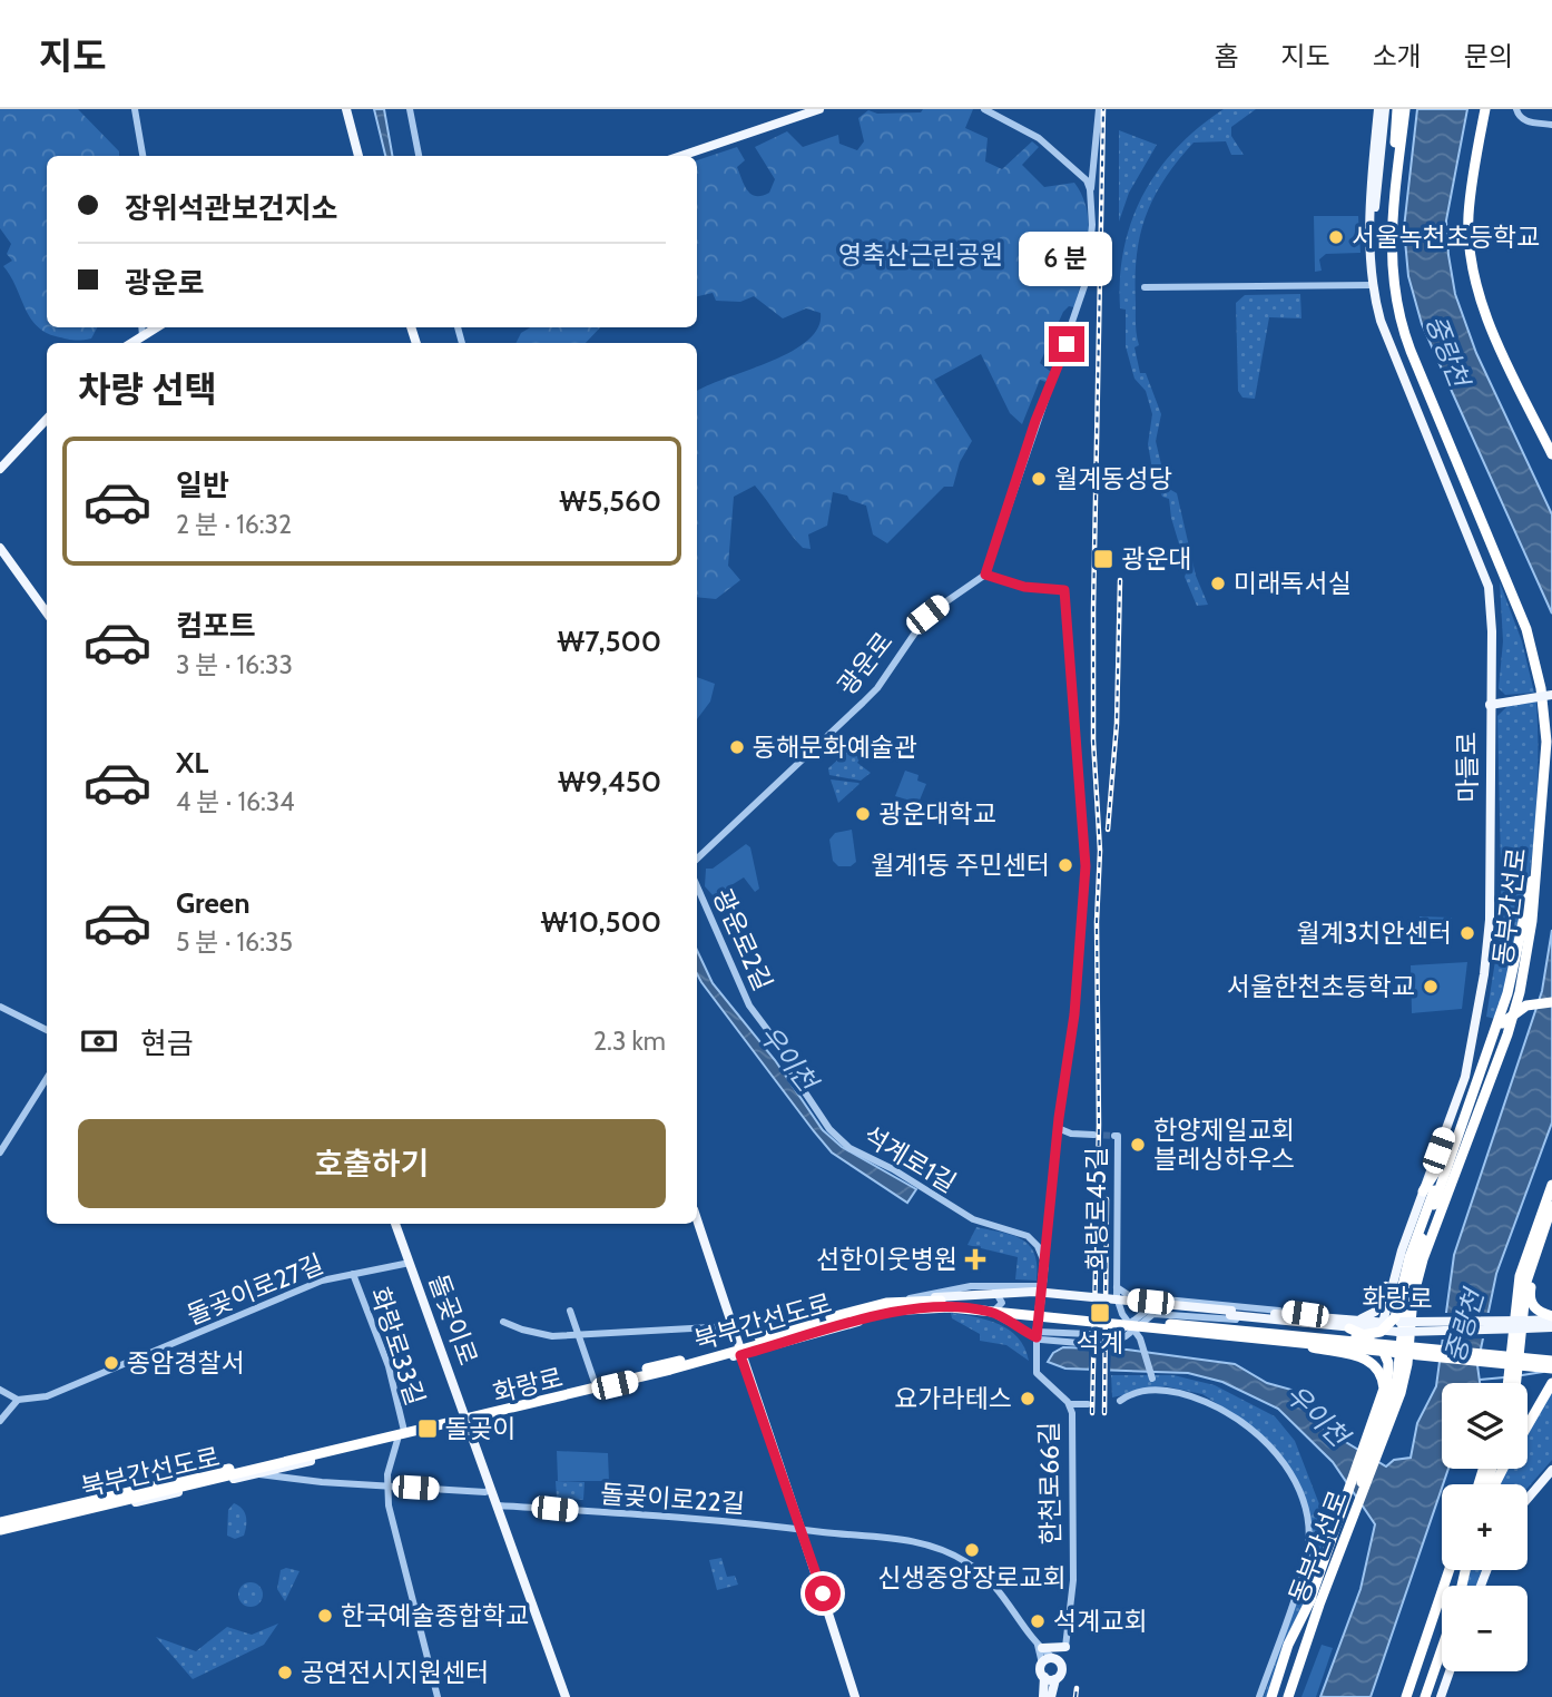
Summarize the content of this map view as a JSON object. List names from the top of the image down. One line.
{"streets":{"highway":["동부간선로","북부간선도로"],"main road":["마들로","화랑로","돌곶이로","한천로66길"],"street":["광운로","광운로2길","석계로1길","화랑로45길","돌곶이로27길","화랑로33길","돌곶이로22길"]},"crossings":[["마들로","화랑로"],["광운로2길","석계로1길"],["석계로1길","한천로66길"],["화랑로45길","화랑로"],["돌곶이로27길","돌곶이로"],["돌곶이로27길","화랑로33길"],["화랑로","돌곶이로"],["화랑로","북부간선도로"],["화랑로","화랑로33길"],["화랑로","한천로66길"],["돌곶이로","돌곶이로22길"]],"water":["중랑천","우이천"],"parks":["영축산근린공원"],"places":{"other":["서울녹천초등학교","월계동성당","미래독서실","동해문화예술관","광운대학교","월계1동 주민센터","월계3치안센터","서울한천초등학교","한양제일교회 블레싱하우스","종암경찰서","요가라테스","신생중앙장로교회","한국예술종합학교","석계교회","공연전시지원센터"],"transit":["광운대","석계","돌곶이"],"health":["선한이웃병원"]},"page":{"header":"지도","nav":["홈","지도","소개","문의"],"banner":["장위석관보건지소","광운로"],"bubble":"6 분","heading":"차량 선택","list":[{"name":"일반","note":"2 분 · 16:32","value":"₩5,560"},{"name":"컴포트","note":"3 분 · 16:33","value":"₩7,500"},{"name":"XL","note":"4 분 · 16:34","value":"₩9,450"},{"name":"Green","note":"5 분 · 16:35","value":"₩10,500"}],"pay":["현금","2.3 km"],"buttons":"호출하기","map_buttons":["+","−"]}}
